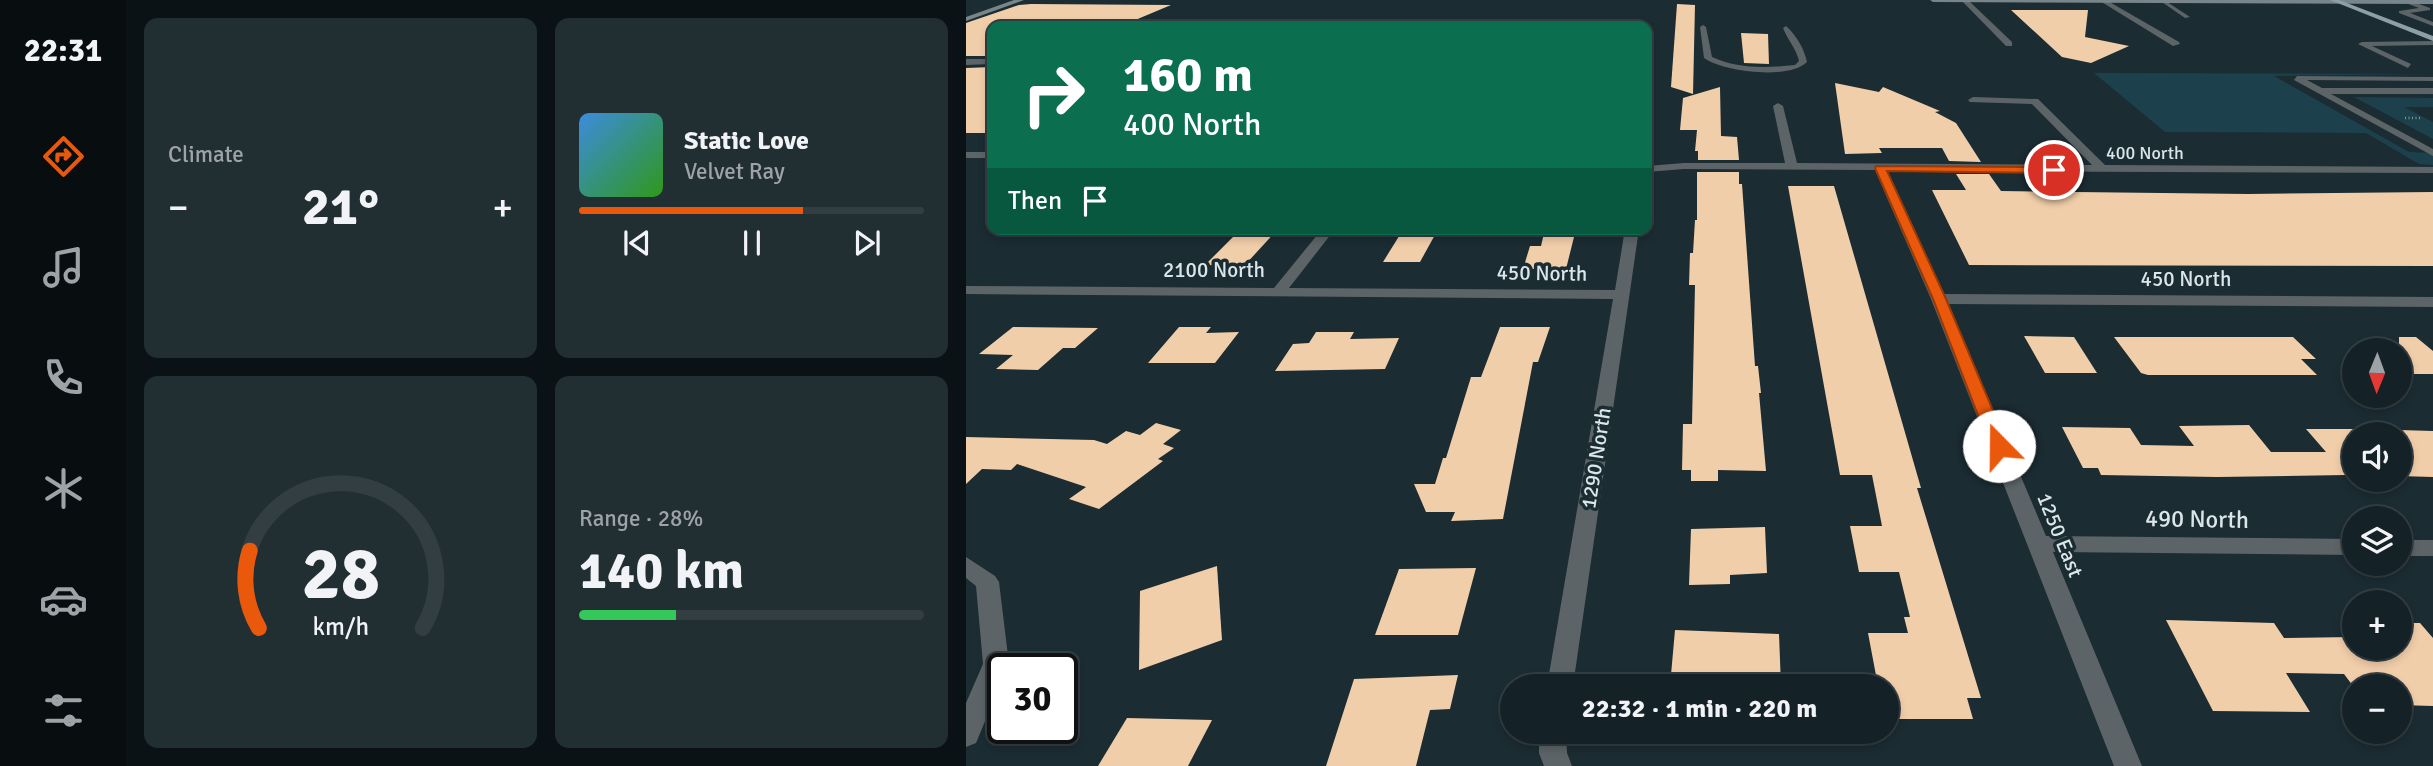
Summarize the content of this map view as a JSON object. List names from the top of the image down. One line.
{"streets":{"street":["400 North","2100 North","450 North","1290 North","490 North","1250 East"]},"crossings":[["400 North","1250 East"],["2100 North","450 North"],["450 North","1290 North"],["450 North","1250 East"],["490 North","1250 East"]],"north":"bottom","page":{"tabs":"22:31","tile":["Climate",["Range · 28%","140 km"]],"turn":["160 m","400 North"],"song":["Static Love","Velvet Ray"],"then":"Then","heat":["−","21°","+"],"map_buttons":["+","−"],"limit":"30","trip":"22:32 · 1 min · 220 m","gauge":["28","km/h"]}}
